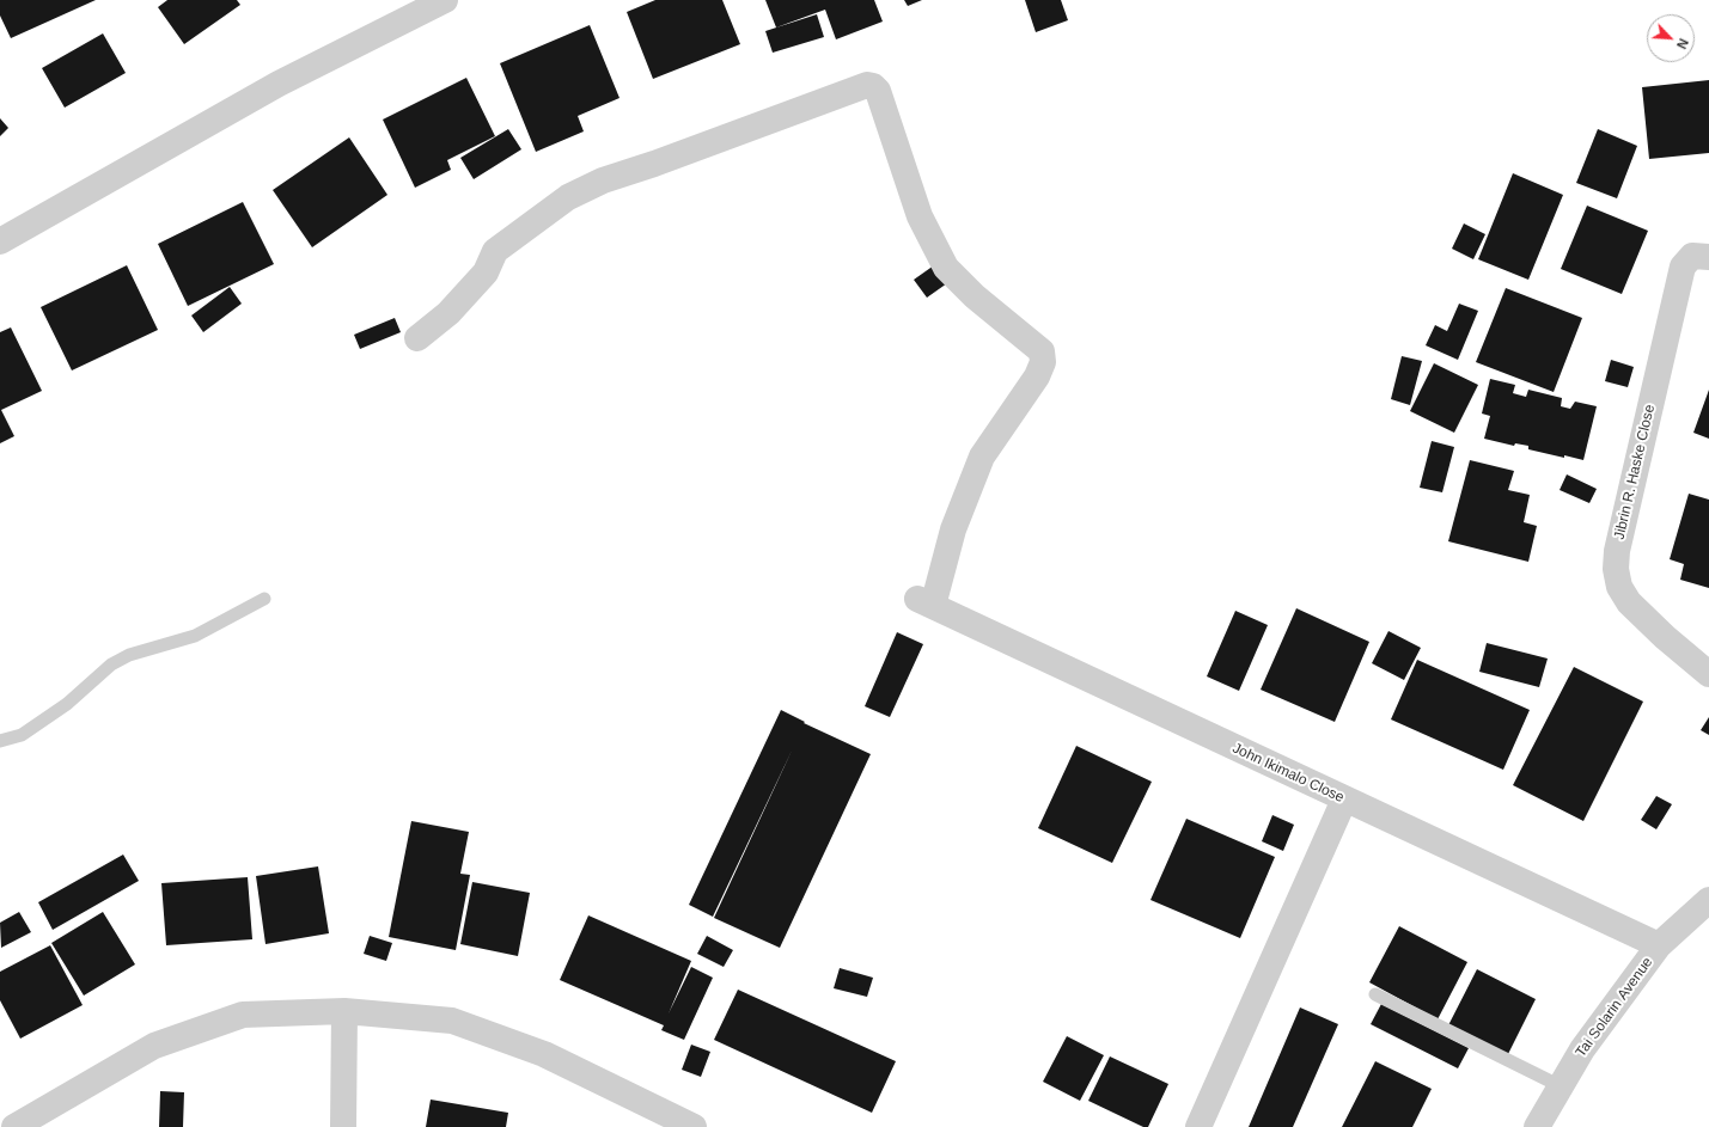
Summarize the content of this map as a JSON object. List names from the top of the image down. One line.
{"streets":{"street":["Jibrin R. Haske Close","John Ikimalo Close","Tai Solarin Avenue"]},"crossings":[["John Ikimalo Close","Tai Solarin Avenue"]],"north":"bottom right"}
